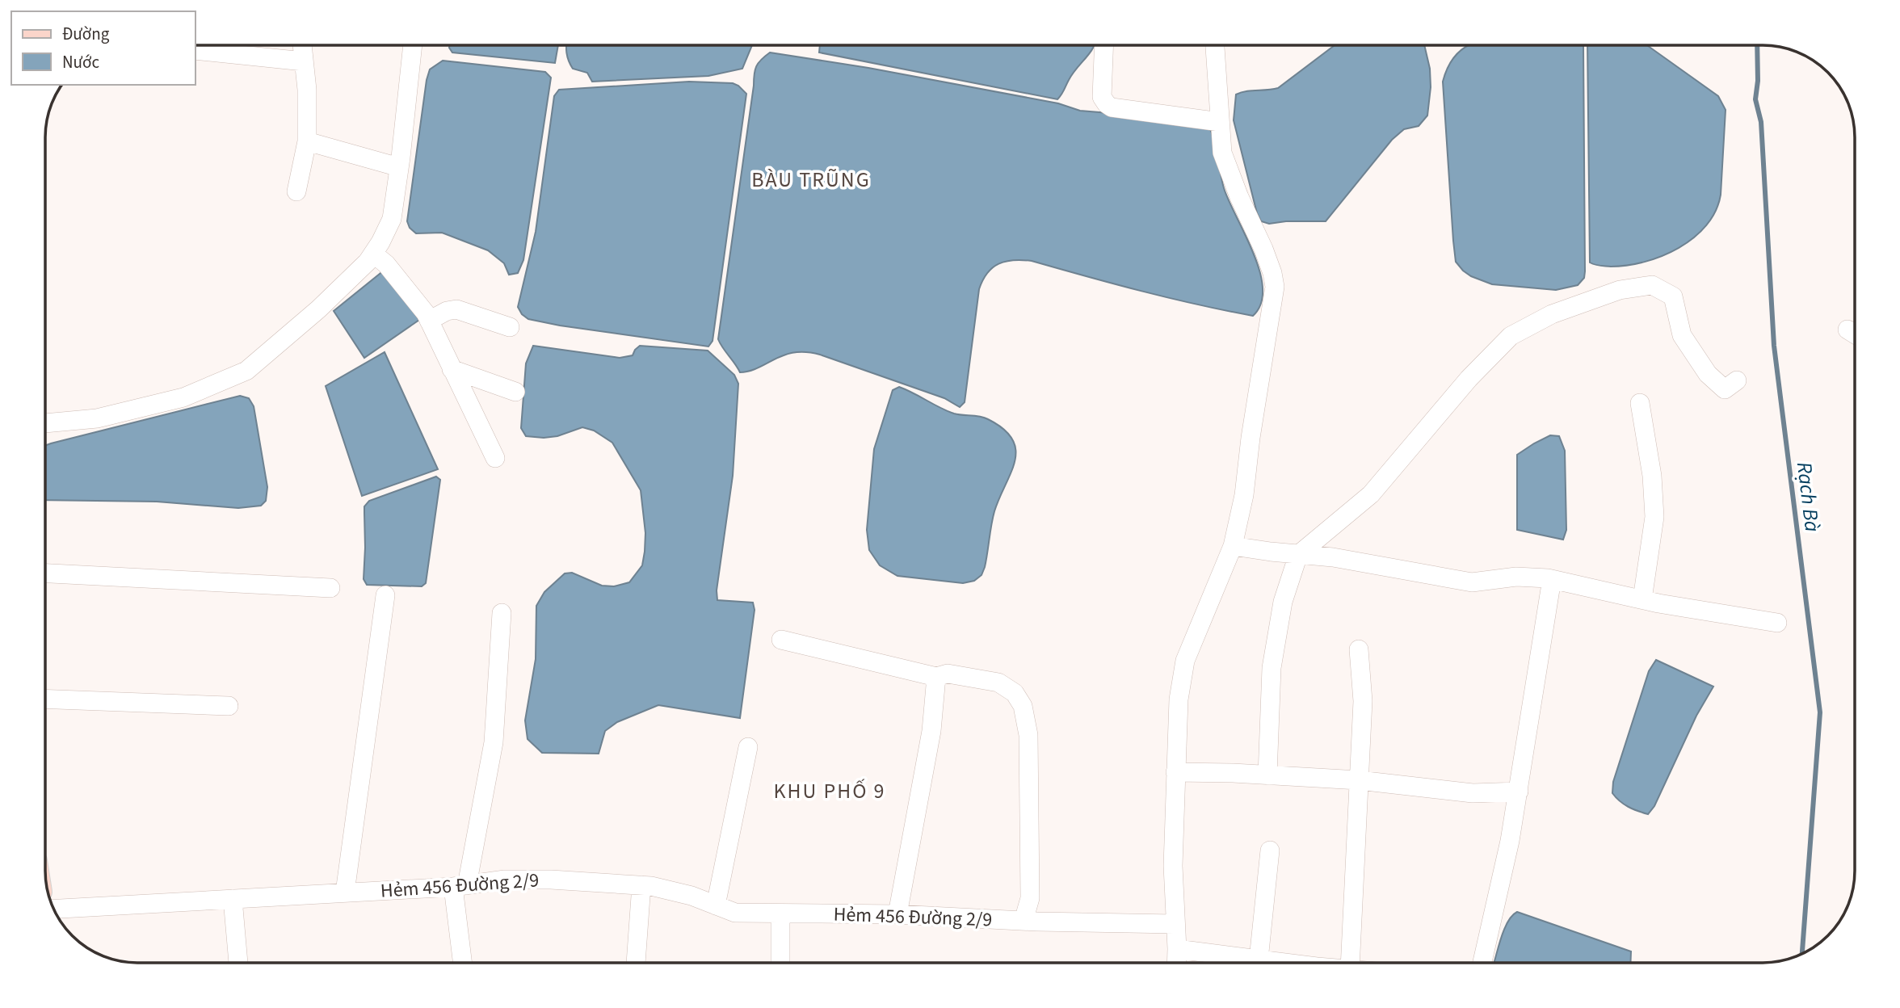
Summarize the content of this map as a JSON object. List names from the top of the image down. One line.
{"streets":{"street":["Hẻm 456 Đường 2/9"]},"districts":["BÀU TRŨNG","KHU PHỐ 9"],"water":["Rạch Bà"],"legend":["Đường","Nước"]}
